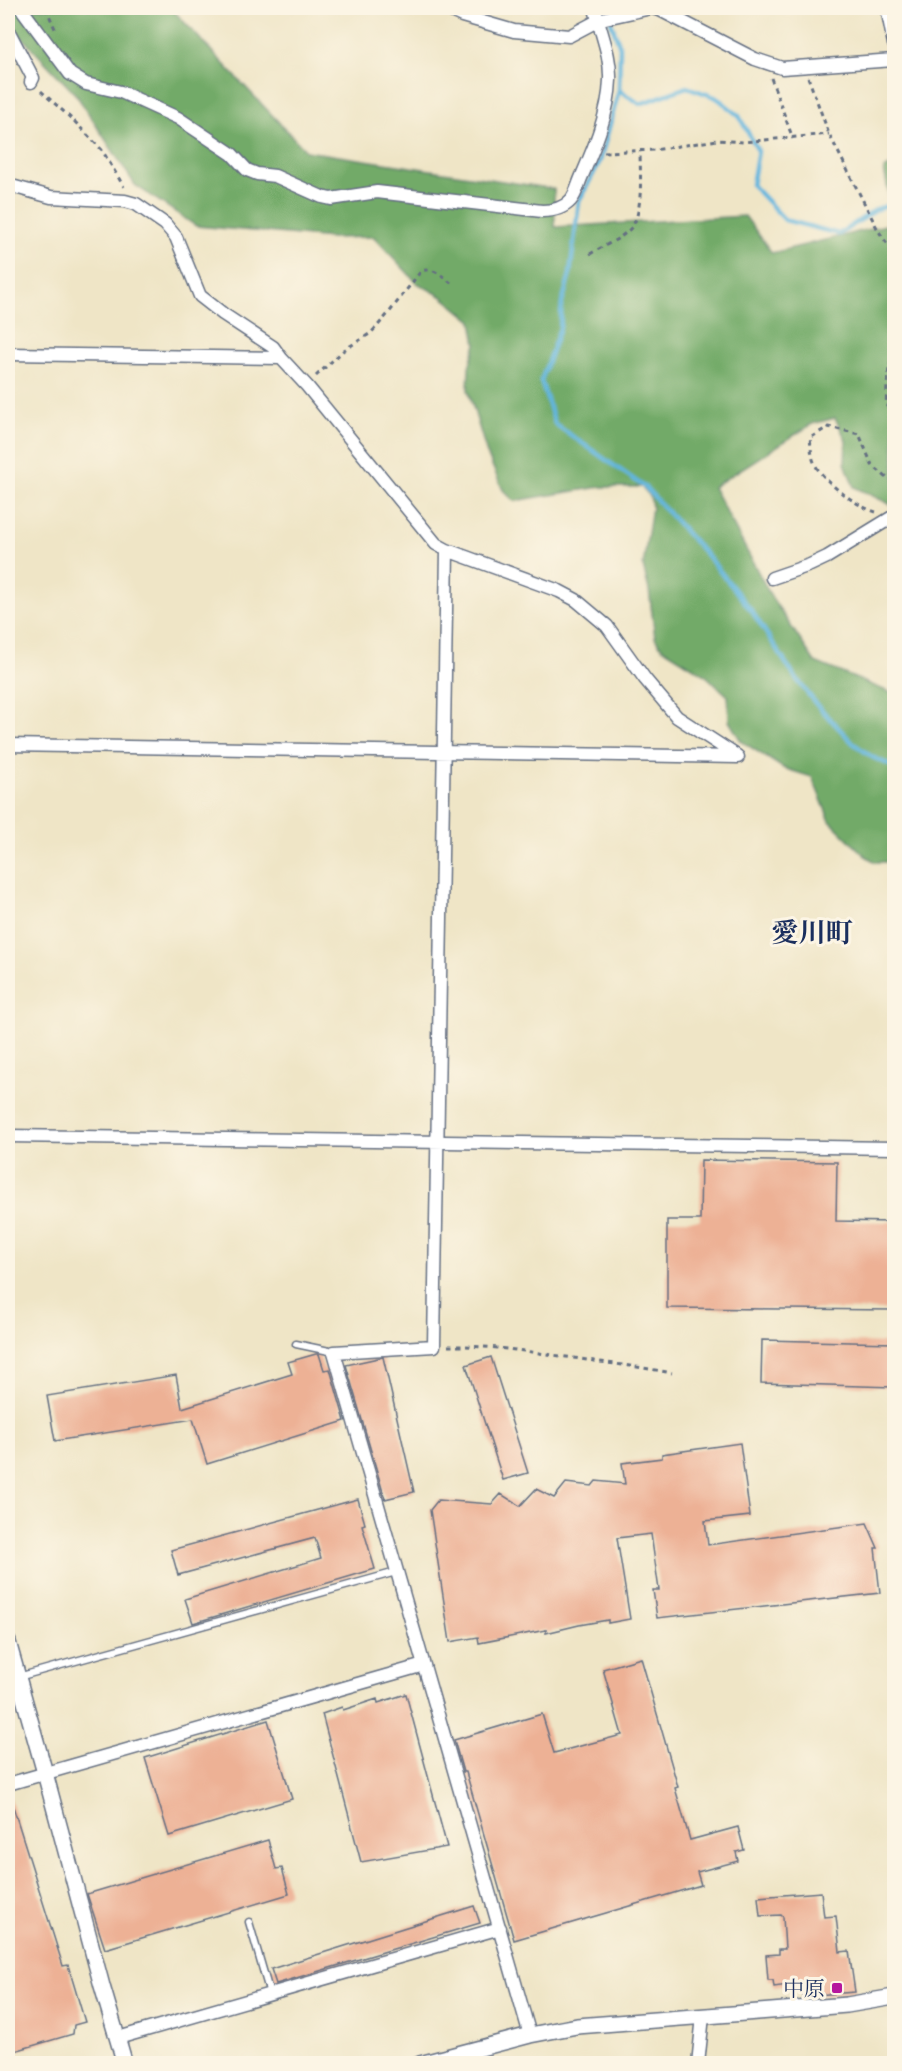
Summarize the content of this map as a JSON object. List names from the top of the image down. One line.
{"districts":["愛川町"],"places":{"transit":["中原"]}}
